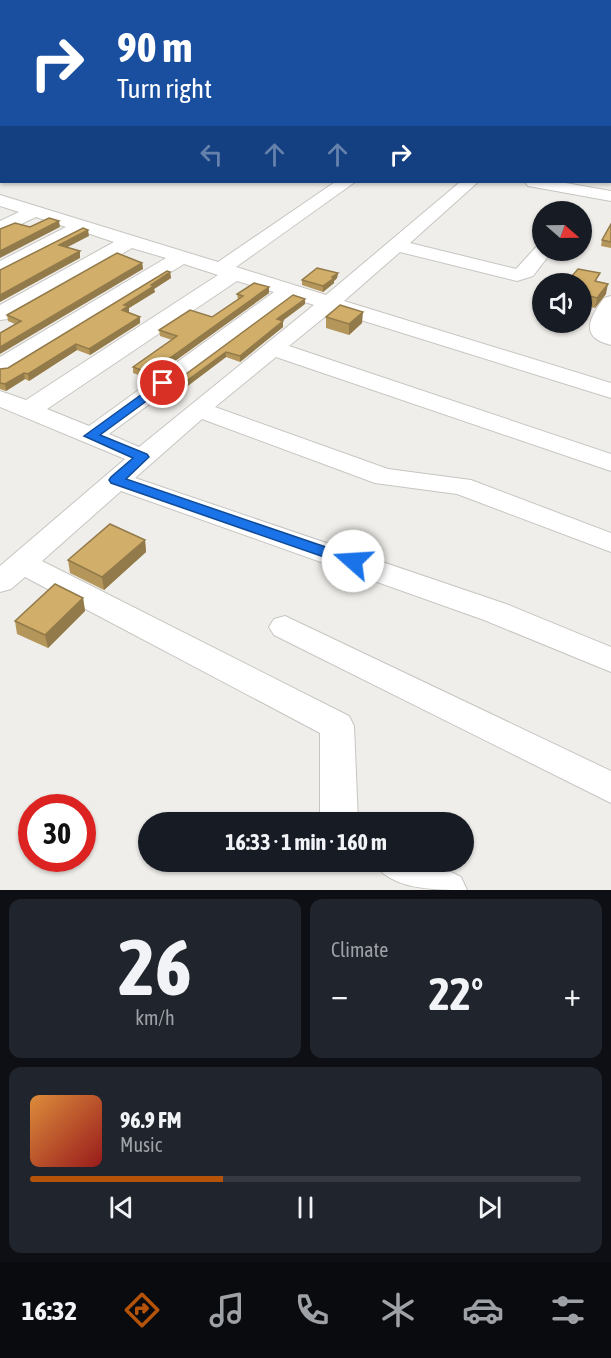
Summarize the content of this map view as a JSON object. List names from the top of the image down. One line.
{"north":"right","page":{"turn":["90 m","Turn right"],"limit":"30","trip":"16:33 · 1 min · 160 m","tile":[["26","km/h"],"Climate"],"heat":["−","22°","+"],"song":["96.9 FM","Music"],"tabs":"16:32"}}
